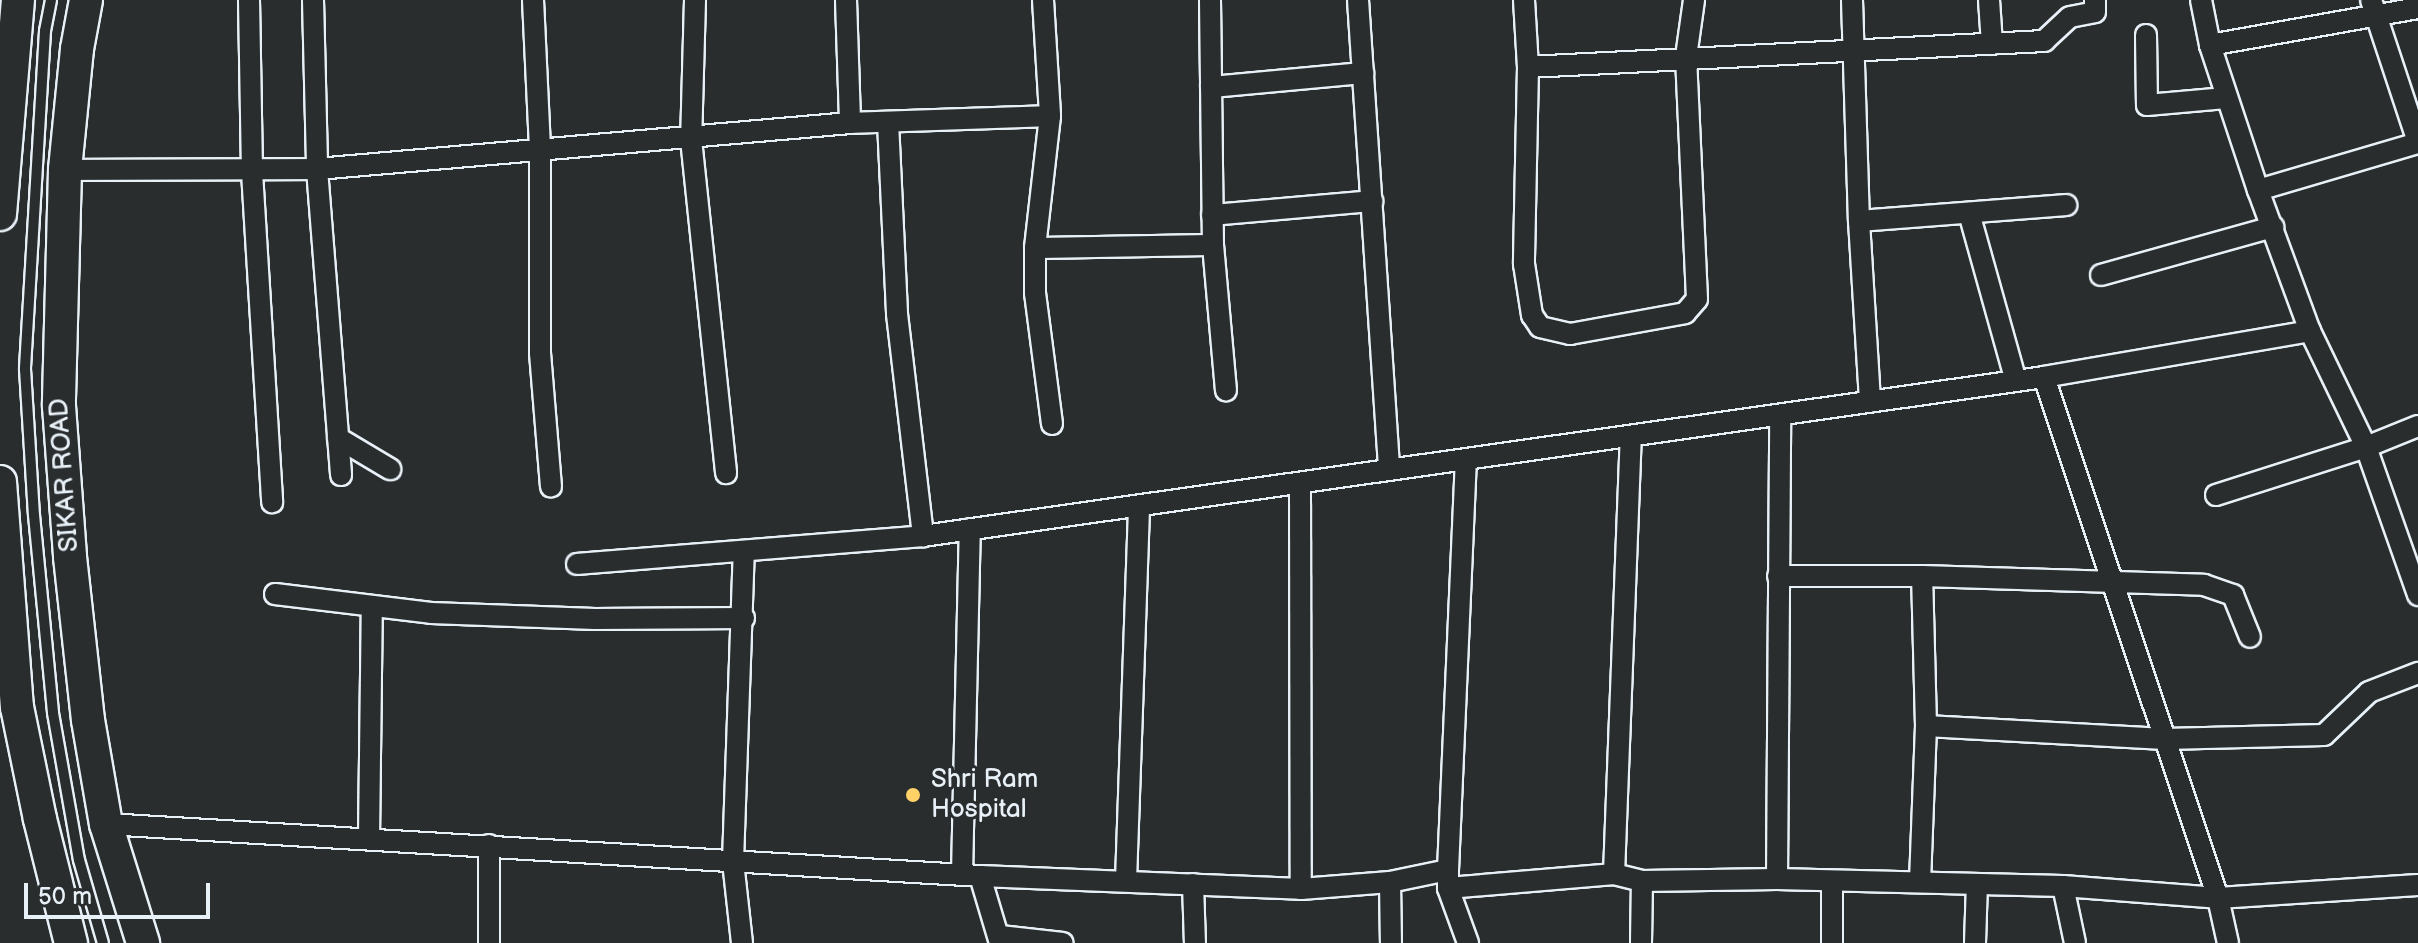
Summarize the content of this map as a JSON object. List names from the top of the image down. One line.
{"streets":{"main road":["SIKAR ROAD"]},"places":["Shri Ram Hospital"],"scale_bar":"50 m"}
